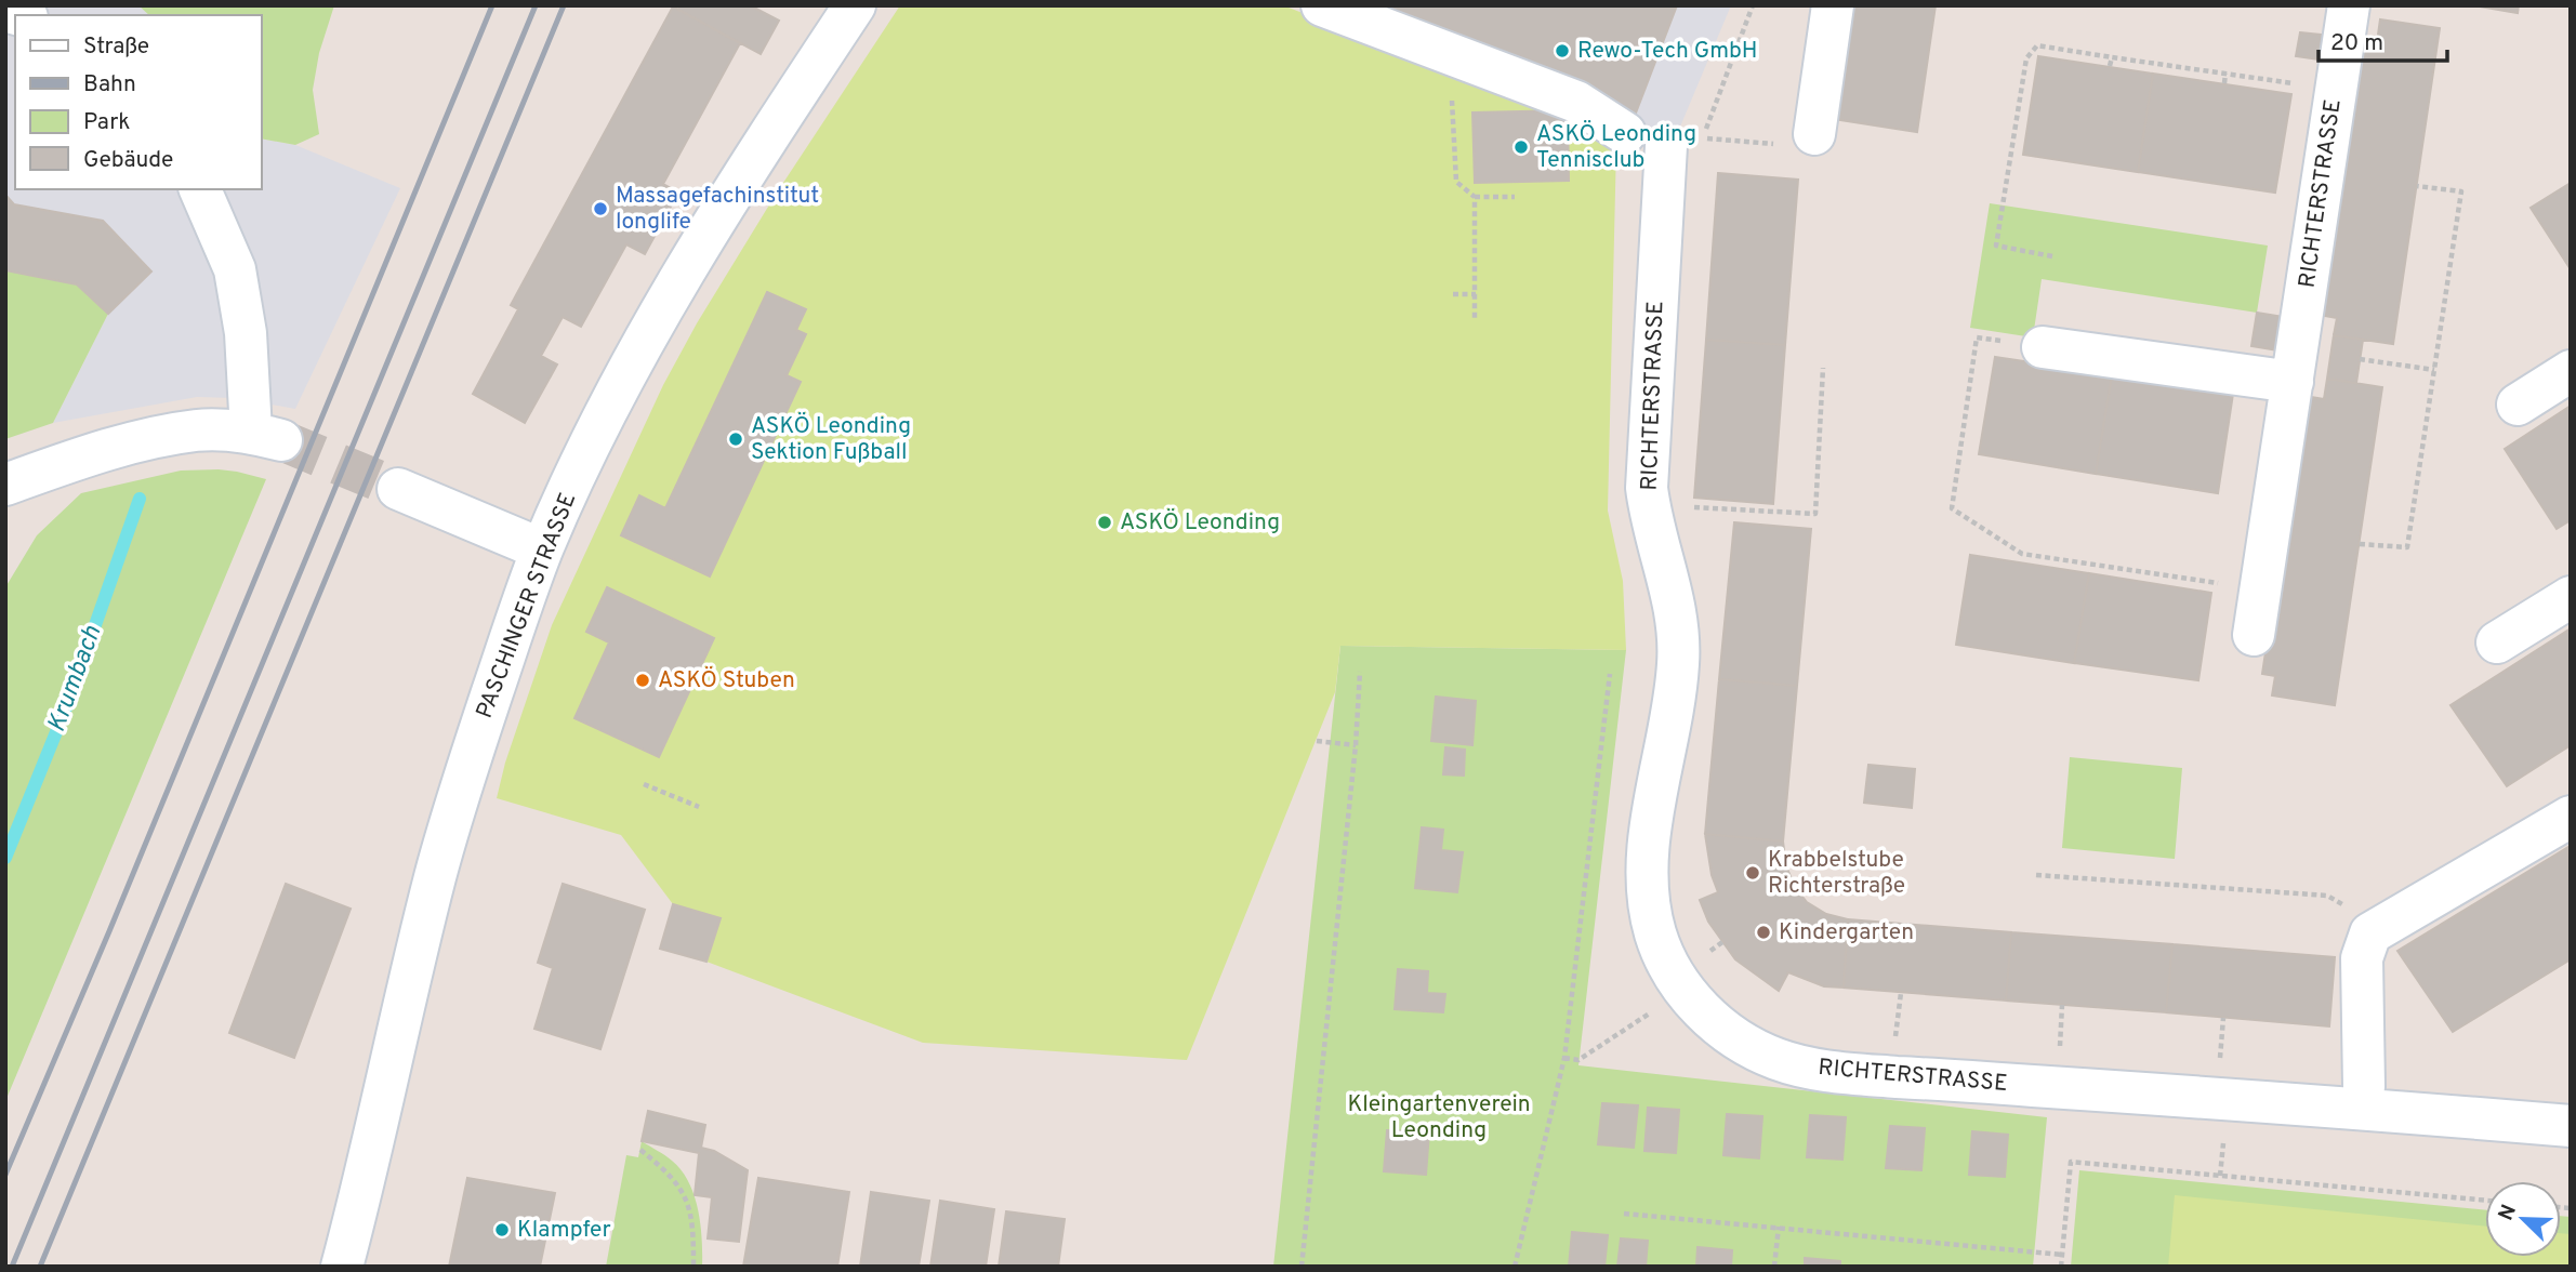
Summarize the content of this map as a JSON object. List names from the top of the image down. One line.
{"streets":{"street":["RICHTERSTRASSE","PASCHINGER STRASSE"]},"water":["Krumbach"],"parks":["Kleingartenverein Leonding"],"places":["Rewo-Tech GmbH","ASKÖ Leonding Tennisclub","Massagefachinstitut longlife","ASKÖ Leonding Sektion Fußball","ASKÖ Leonding","ASKÖ Stuben","Krabbelstube Richterstraße","Kindergarten","Klampfer"],"legend":["Straße","Bahn","Park","Gebäude"],"scale_bar":"20 m","north":"top left"}
